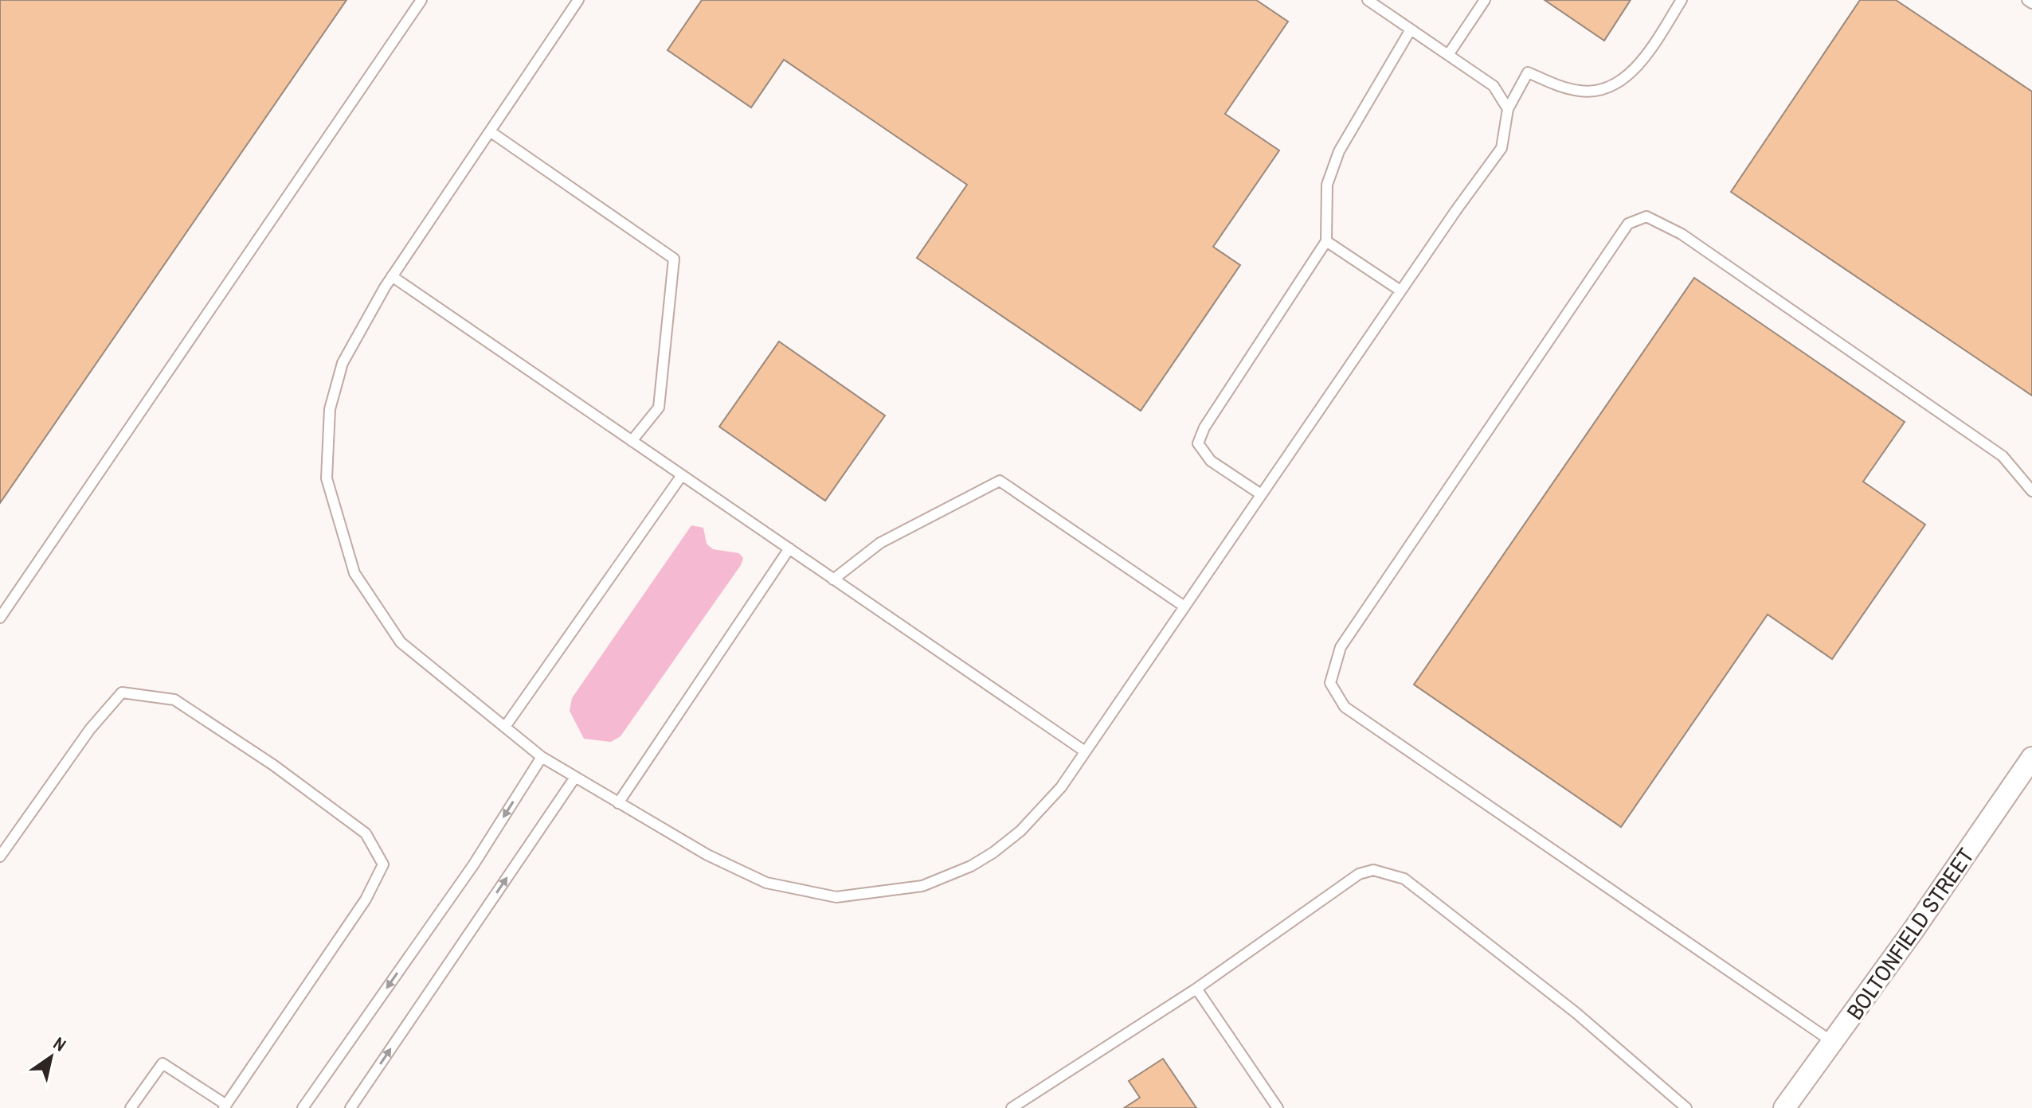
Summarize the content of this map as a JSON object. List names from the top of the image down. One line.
{"streets":{"street":["BOLTONFIELD STREET"]},"north":"top right"}
